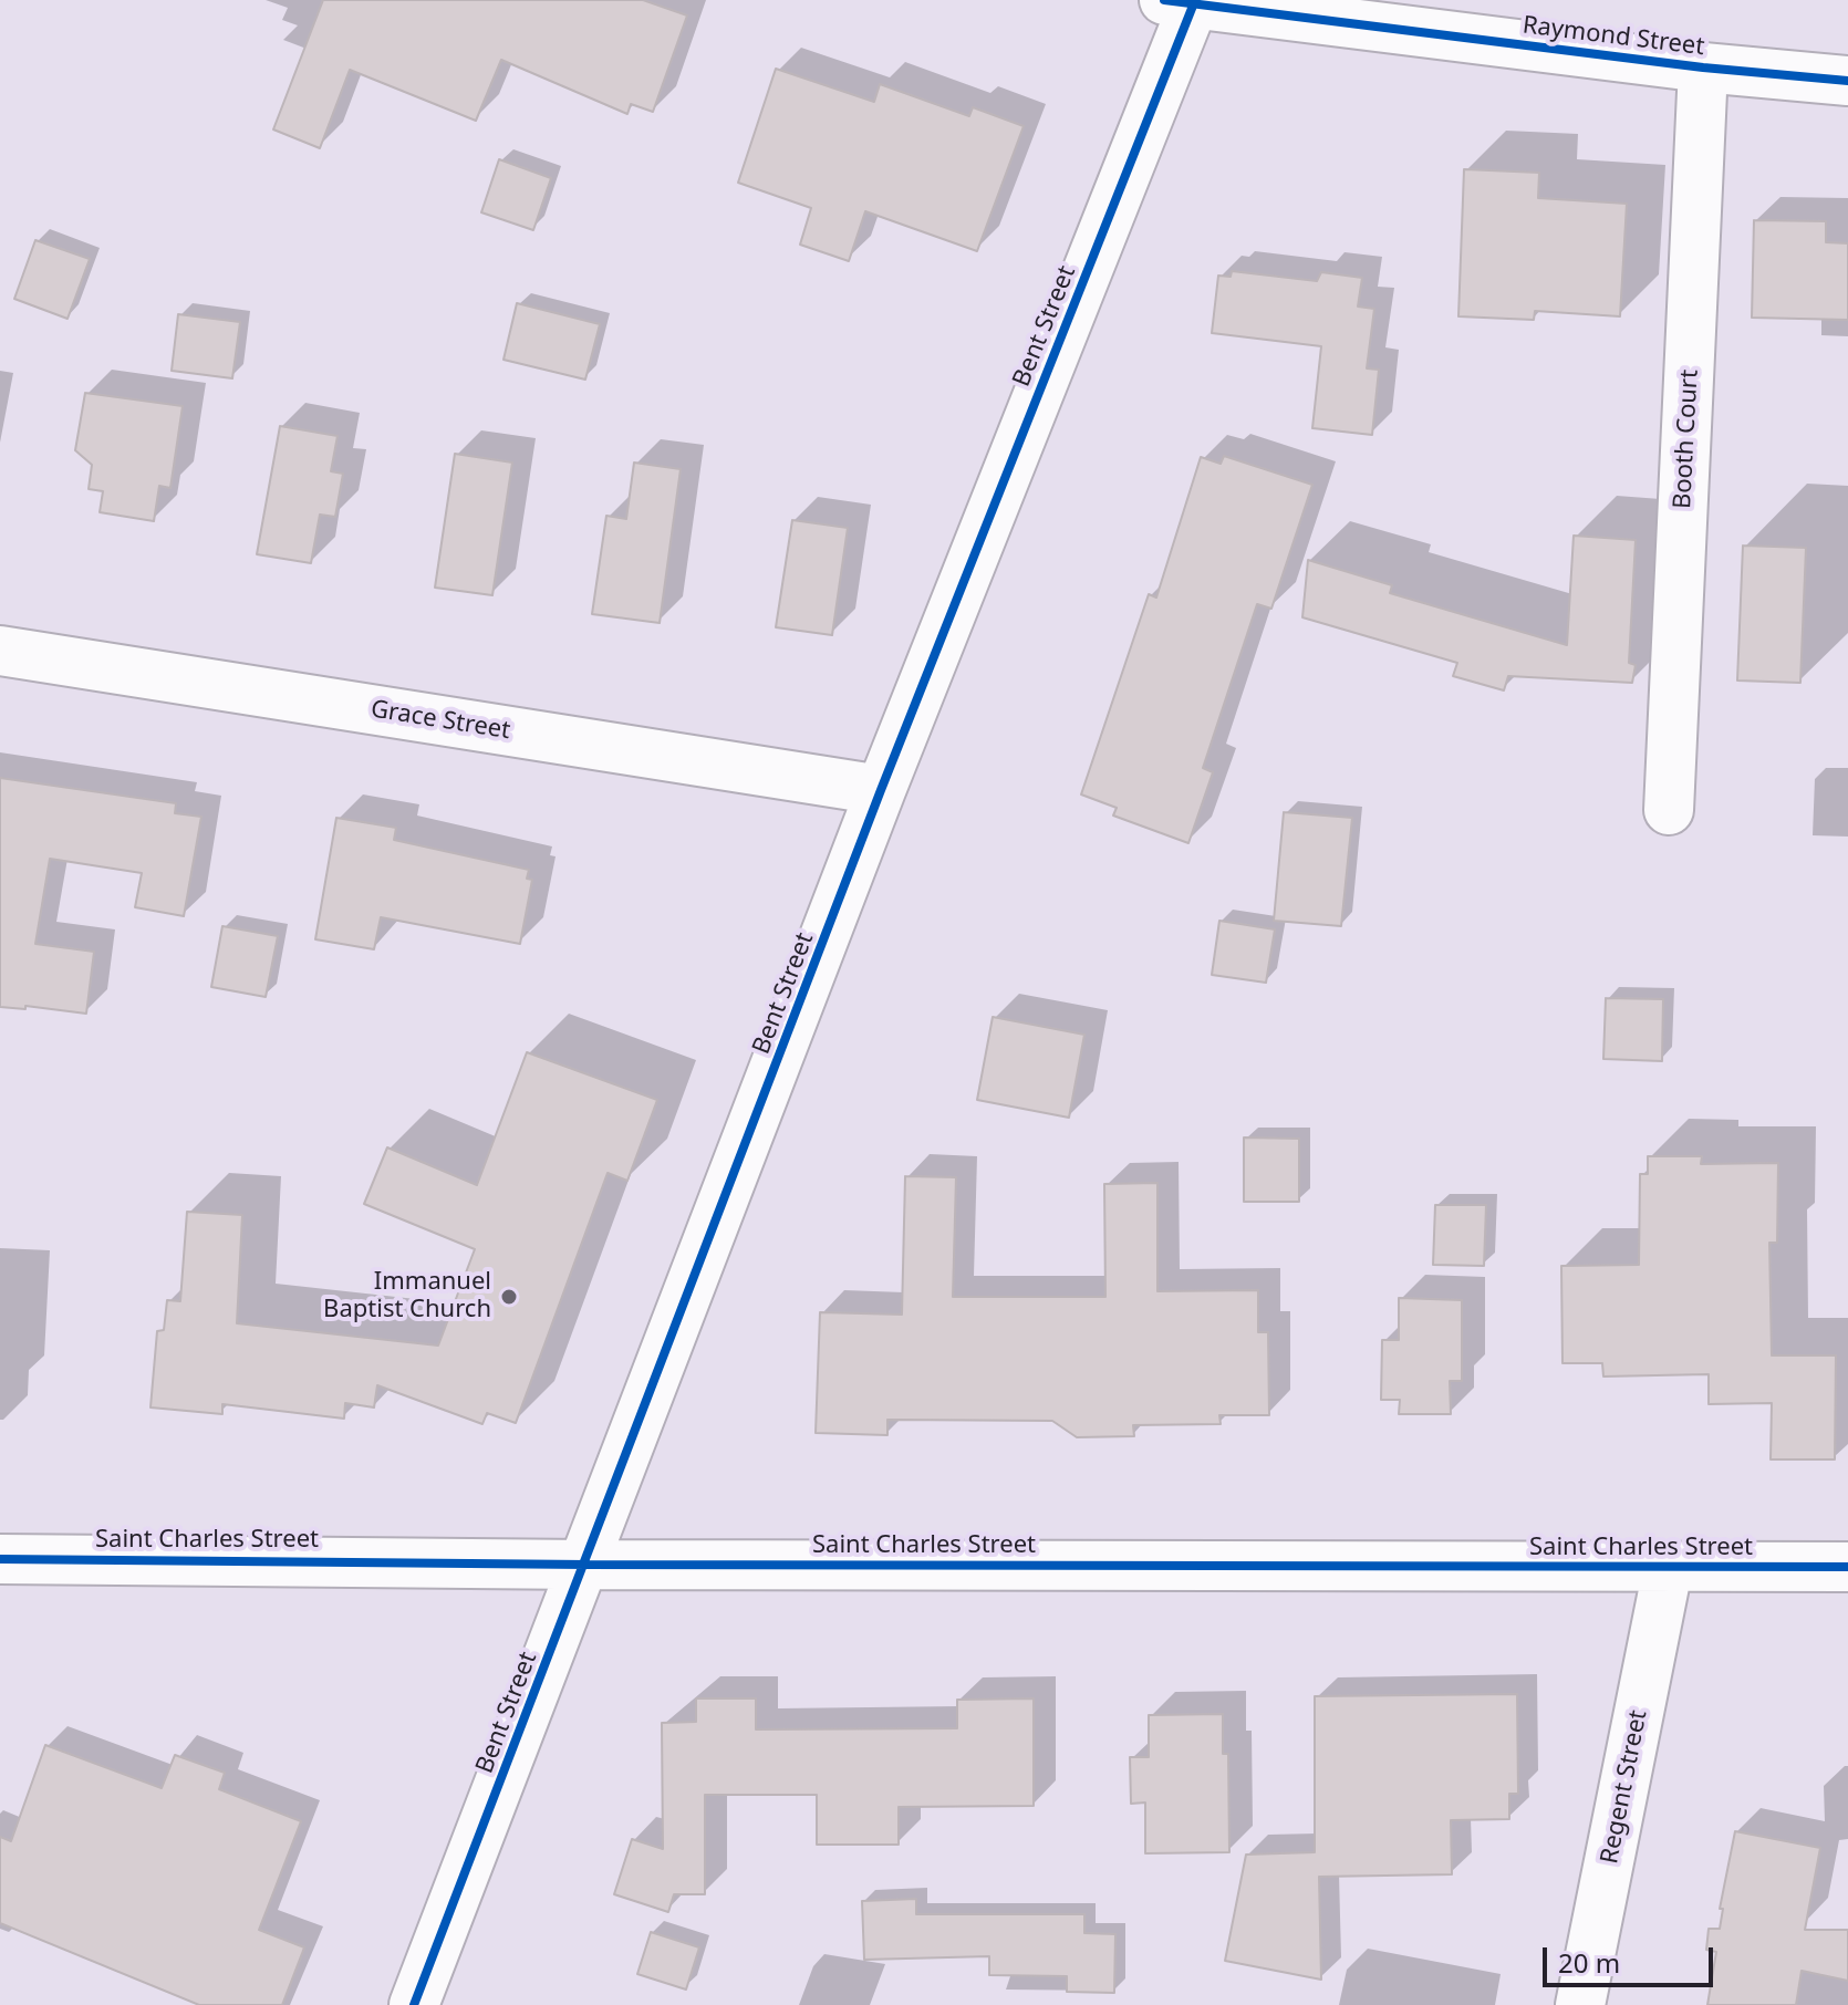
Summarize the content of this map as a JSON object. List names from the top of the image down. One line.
{"streets":{"street":["Raymond Street","Bent Street","Booth Court","Grace Street","Saint Charles Street","Regent Street"]},"crossings":[["Raymond Street","Bent Street"],["Raymond Street","Booth Court"],["Bent Street","Grace Street"],["Bent Street","Saint Charles Street"],["Saint Charles Street","Regent Street"]],"places":["Immanuel Baptist Church"],"scale_bar":"20 m"}
